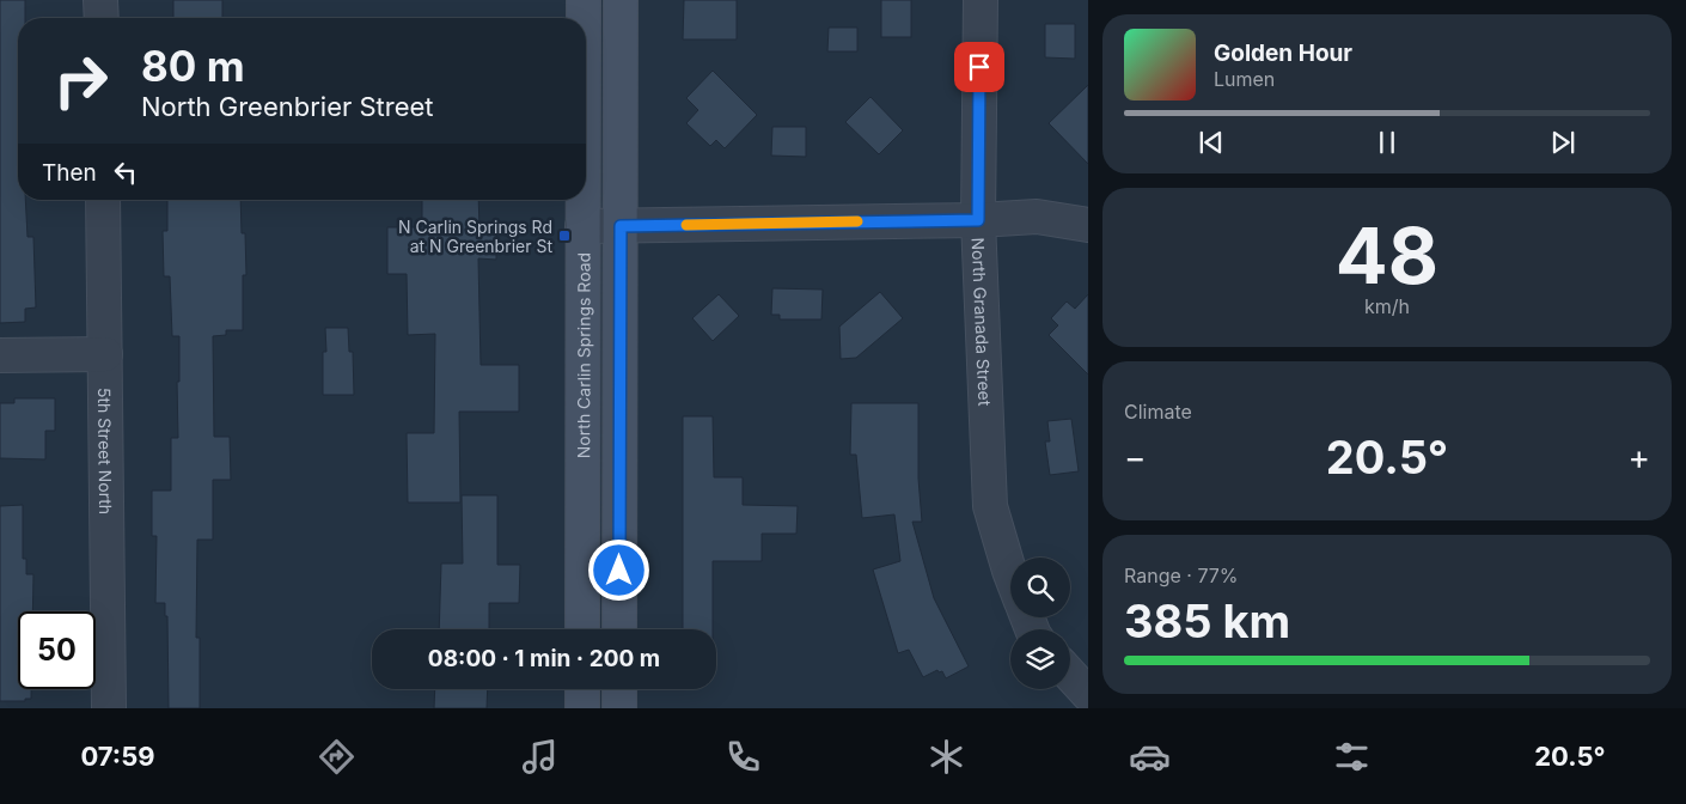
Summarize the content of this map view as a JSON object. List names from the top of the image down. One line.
{"streets":{"main road":["North Carlin Springs Road"],"street":["North Granada Street","5th Street North"]},"places":{"transit":["N Carlin Springs Rd at N Greenbrier St"]},"page":{"turn":["80 m","North Greenbrier Street"],"song":["Golden Hour","Lumen"],"then":"Then","tile":[["48","km/h"],"Climate",["Range · 77%","385 km"]],"heat":["−","20.5°","+"],"limit":"50","trip":"08:00 · 1 min · 200 m","tabs":["07:59","20.5°"]}}
